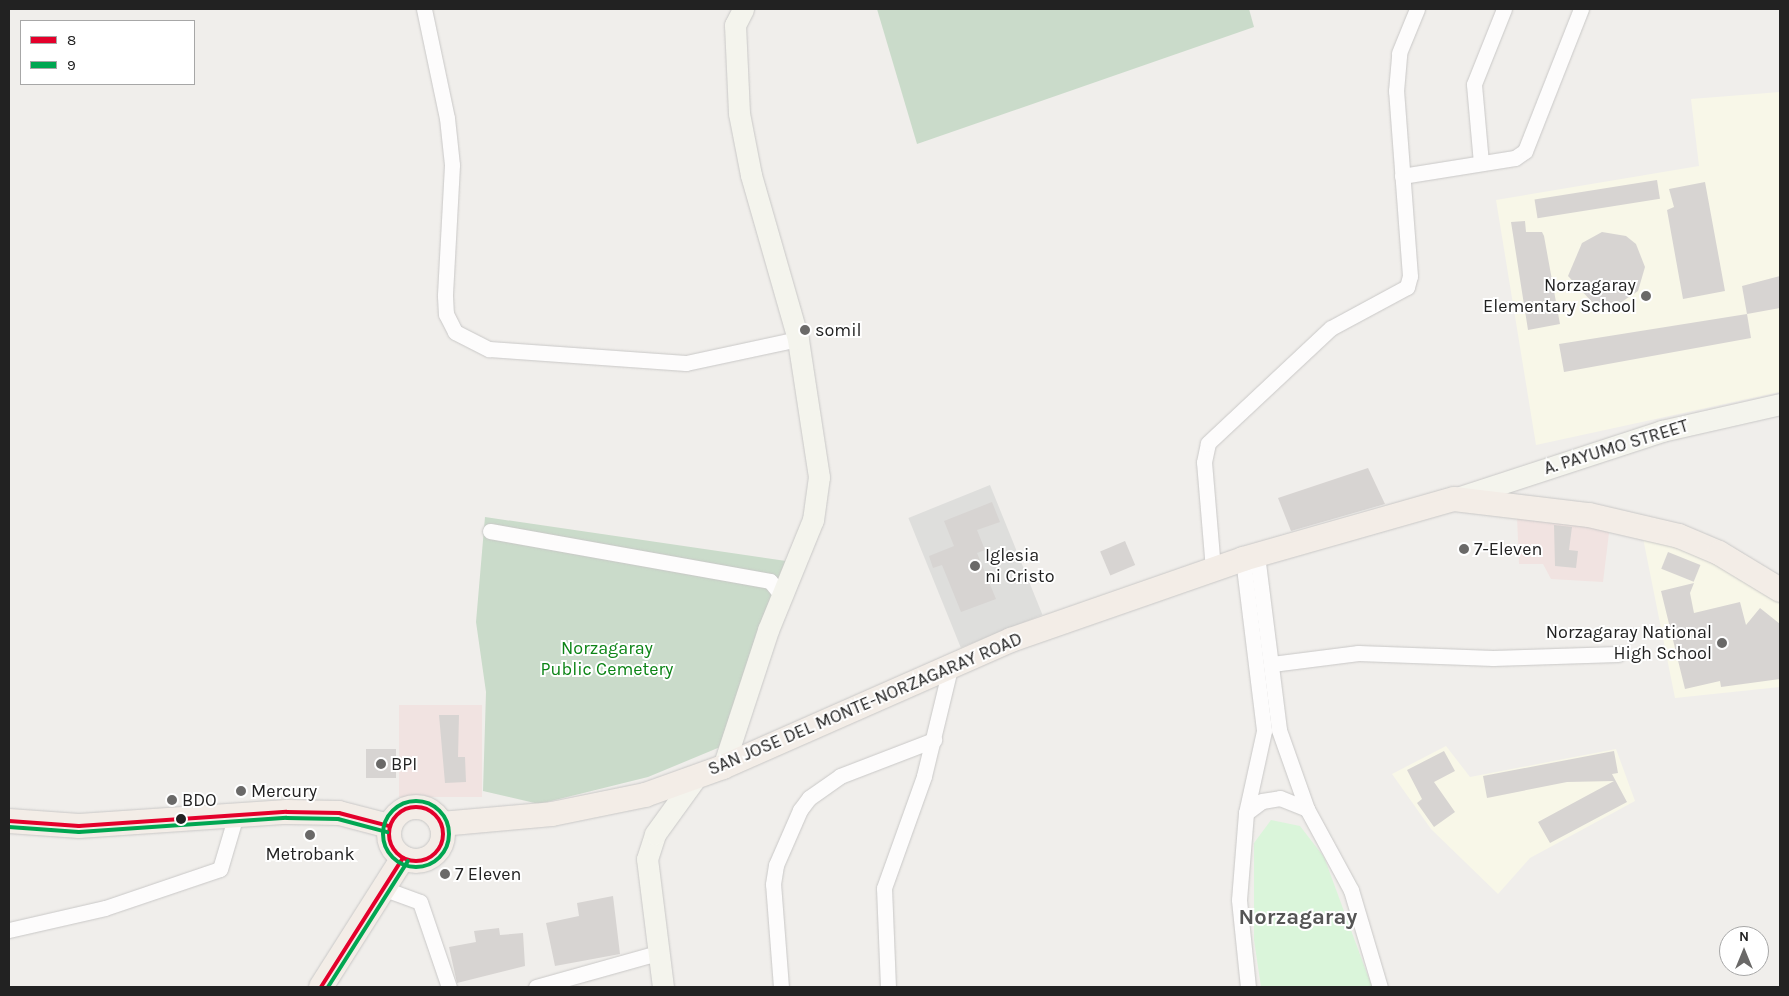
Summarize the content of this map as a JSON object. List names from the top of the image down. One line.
{"streets":{"main road":["SAN JOSE DEL MONTE-NORZAGARAY ROAD"],"street":["A. PAYUMO STREET"]},"crossings":[["A. PAYUMO STREET","SAN JOSE DEL MONTE-NORZAGARAY ROAD"]],"districts":["Norzagaray"],"parks":["Norzagaray Public Cemetery"],"places":["Norzagaray Elementary School","somil","7-Eleven","Iglesia ni Cristo","Norzagaray National High School","BPI","Mercury","BDO","Metrobank","7 Eleven"],"lines":["transit line 9","transit line 8"],"legend":["8","9"],"north":"top"}
